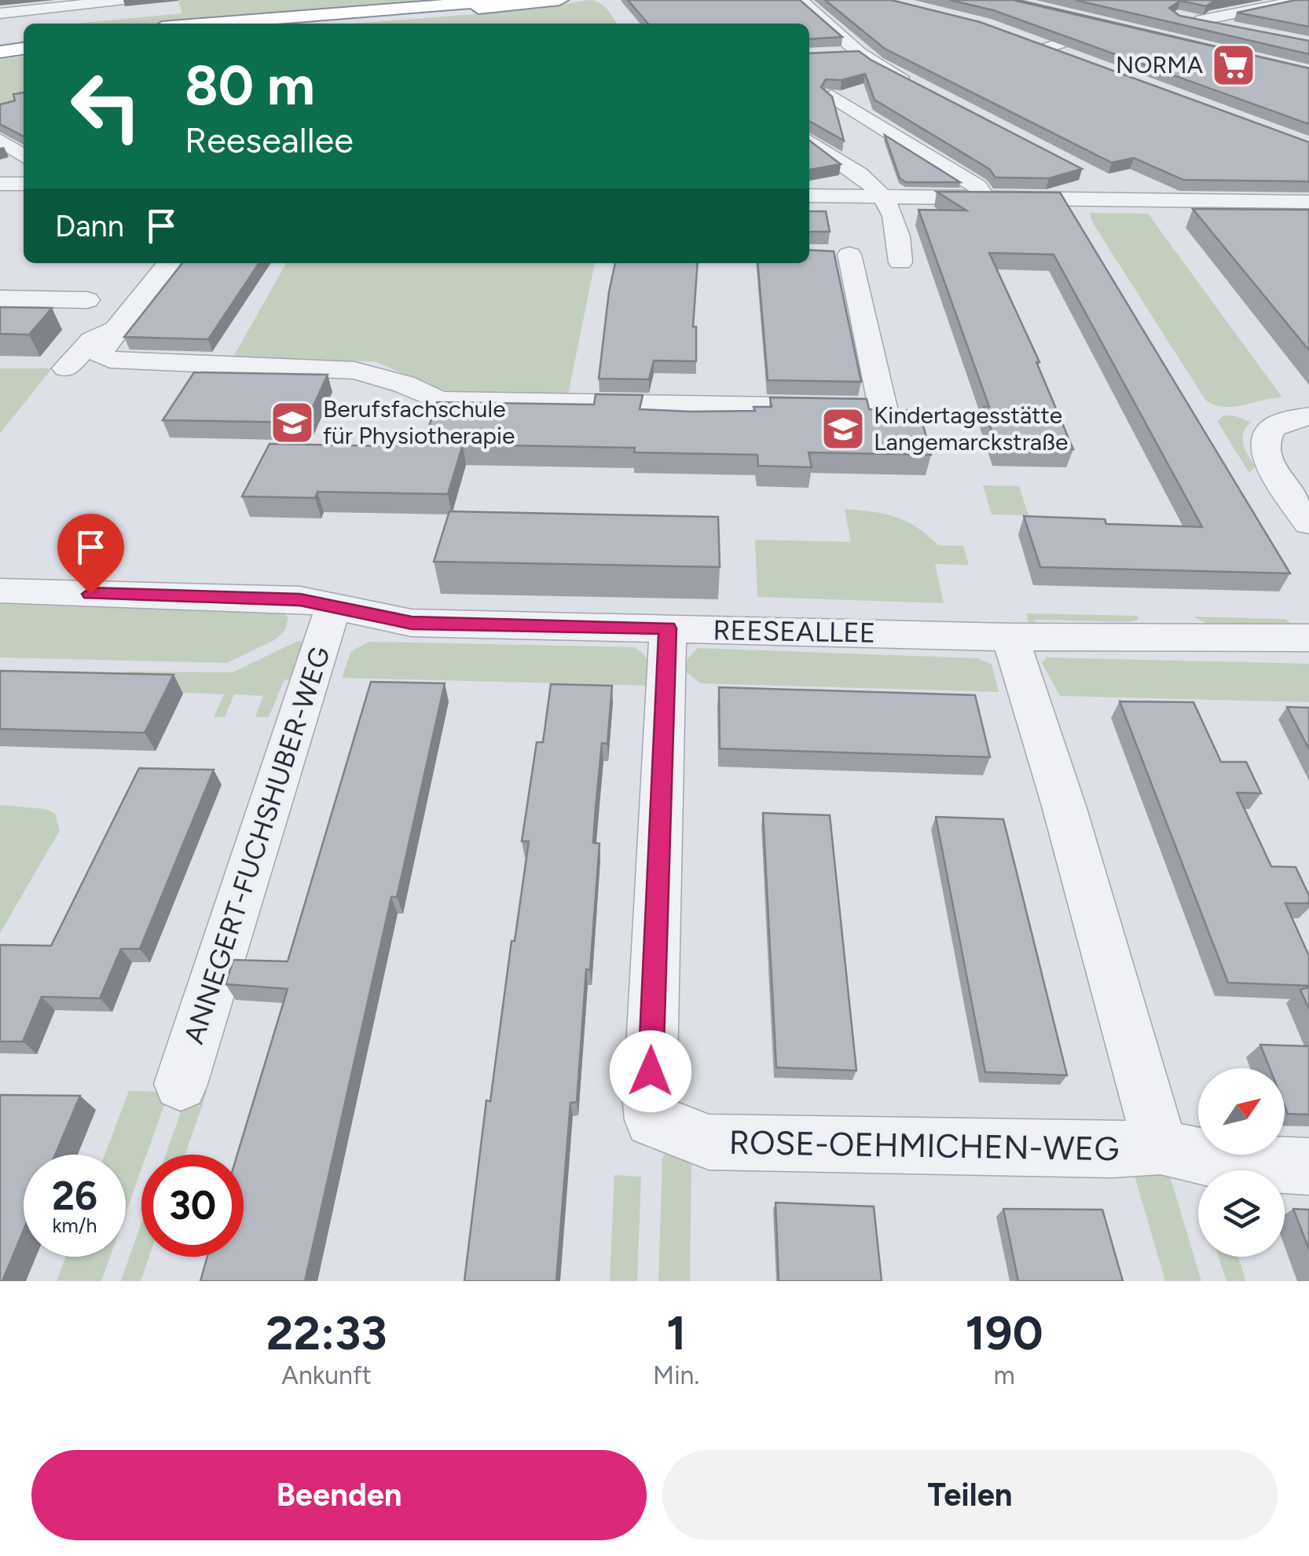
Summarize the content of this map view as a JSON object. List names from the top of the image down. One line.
{"streets":{"street":["REESEALLEE","ANNEGERT-FUCHSHUBER-WEG","ROSE-OEHMICHEN-WEG"]},"crossings":[["REESEALLEE","ANNEGERT-FUCHSHUBER-WEG"],["REESEALLEE","ROSE-OEHMICHEN-WEG"]],"places":{"supermarket":["NORMA"],"school or university":["Berufsfachschule für Physiotherapie","Kindertagesstätte Langemarckstraße"]},"north":"top right","page":{"turn":["80 m","Reeseallee"],"then":"Dann","speed":"26 km/h","limit":"30","eta":["22:33","Ankunft","1","Min.","190","m"],"buttons":["Beenden","Teilen"]}}
